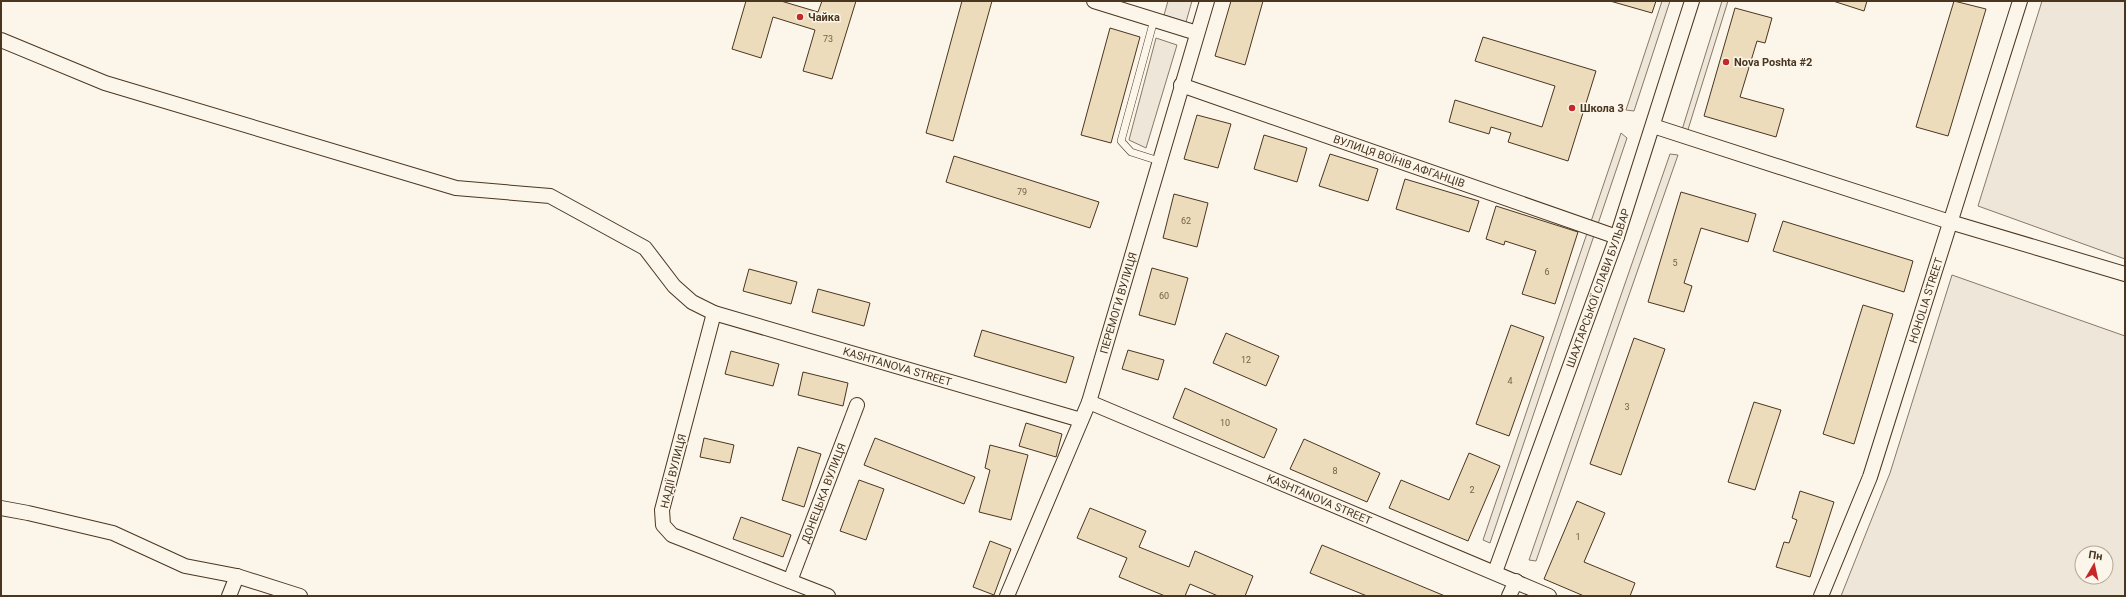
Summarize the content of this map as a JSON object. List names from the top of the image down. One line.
{"streets":{"street":["ВУЛИЦЯ ВОЇНІВ АФГАНЦІВ","ШАХТАРСЬКОЇ СЛАВИ БУЛЬВАР","HOHOLIA STREET","ПЕРЕМОГИ ВУЛИЦЯ","KASHTANOVA STREET","НАДІЇ ВУЛИЦЯ","ДОНЕЦЬКА ВУЛИЦЯ"]},"crossings":[["ВУЛИЦЯ ВОЇНІВ АФГАНЦІВ","ШАХТАРСЬКОЇ СЛАВИ БУЛЬВАР"],["ВУЛИЦЯ ВОЇНІВ АФГАНЦІВ","ПЕРЕМОГИ ВУЛИЦЯ"],["ШАХТАРСЬКОЇ СЛАВИ БУЛЬВАР","KASHTANOVA STREET"],["ПЕРЕМОГИ ВУЛИЦЯ","KASHTANOVA STREET"],["KASHTANOVA STREET","НАДІЇ ВУЛИЦЯ"],["НАДІЇ ВУЛИЦЯ","ДОНЕЦЬКА ВУЛИЦЯ"]],"places":["Чайка","Nova Poshta #2","Школа 3"],"house_numbers":["73","79","62","5","6","60","12","4","3","10","8","2","1"],"north":"top"}
